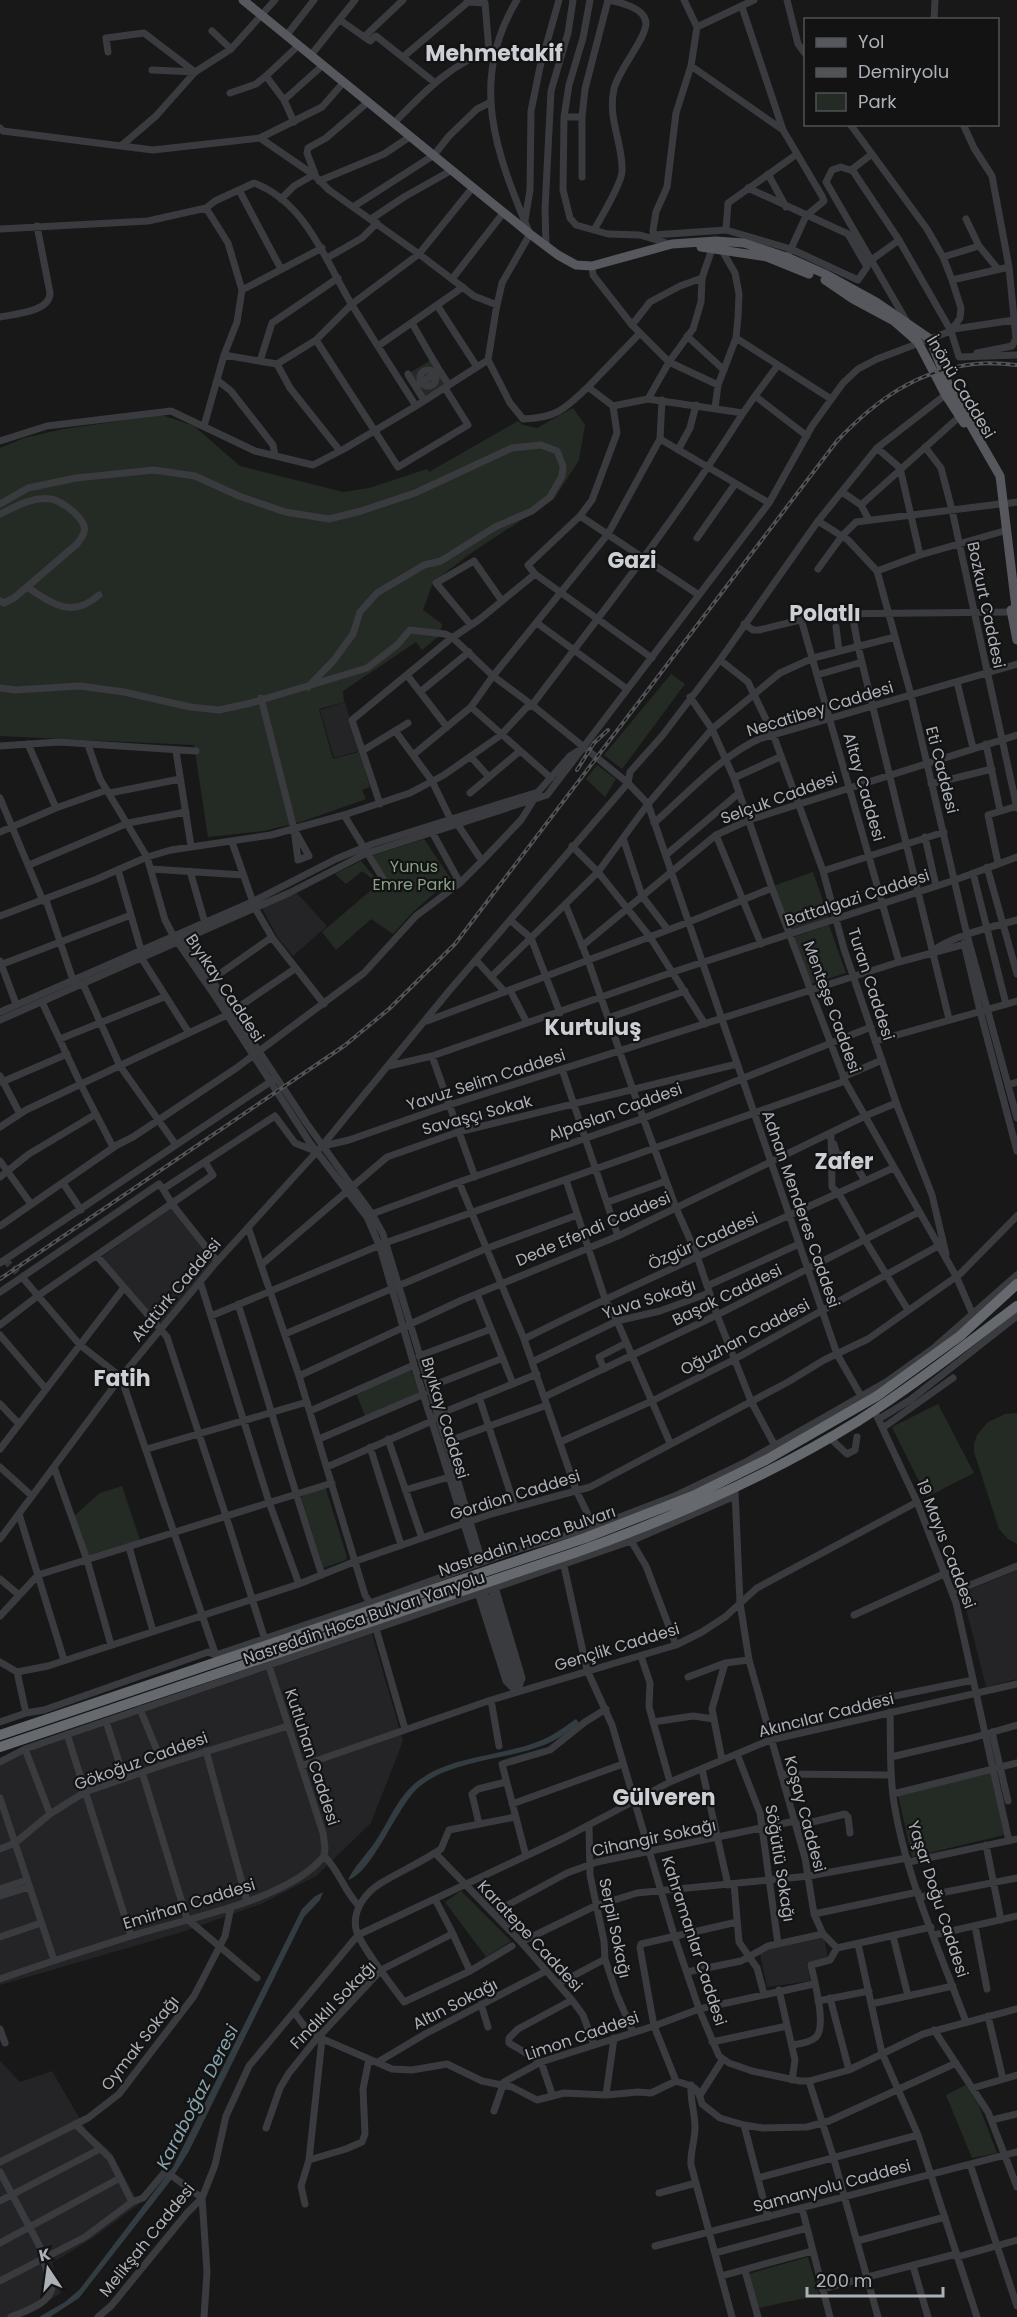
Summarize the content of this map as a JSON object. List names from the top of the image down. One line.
{"streets":{"highway":["Nasreddin Hoca Bulvarı"],"main road":["İnönü Caddesi"],"street":["Bozkurt Caddesi","Necatibey Caddesi","Eti Caddesi","Altay Caddesi","Selçuk Caddesi","Battalgazi Caddesi","Turan Caddesi","Bıyıkay Caddesi","Menteşe Caddesi","Yavuz Selim Caddesi","Alpaslan Caddesi","Savaşçı Sokak","Adnan Menderes Caddesi","Dede Efendi Caddesi","Özgür Caddesi","Atatürk Caddesi","Başak Caddesi","Yuva Sokağı","Oğuzhan Caddesi","Gordion Caddesi","19 Mayıs Caddesi","Nasreddin Hoca Bulvarı Yanyolu","Gençlik Caddesi","Akıncılar Caddesi","Kutluhan Caddesi","Gökoğuz Caddesi","Koşay Caddesi","Cihangir Sokağı","Söğütlü Sokağı","Yaşar Doğu Caddesi","Emirhan Caddesi","Serpil Sokağı","Karatepe Caddesi","Kahramanlar Caddesi","Altın Sokağı","Fındıklıl Sokağı","Limon Caddesi","Oymak Sokağı","Samanyolu Caddesi","Melikşah Caddesi"]},"crossings":[["İnönü Caddesi","Atatürk Caddesi"],["Bozkurt Caddesi","Necatibey Caddesi"],["Bozkurt Caddesi","Selçuk Caddesi"],["Necatibey Caddesi","Eti Caddesi"],["Necatibey Caddesi","Altay Caddesi"],["Necatibey Caddesi","Turan Caddesi"],["Necatibey Caddesi","Menteşe Caddesi"],["Necatibey Caddesi","Adnan Menderes Caddesi"],["Eti Caddesi","Selçuk Caddesi"],["Eti Caddesi","Battalgazi Caddesi"],["Eti Caddesi","Yavuz Selim Caddesi"],["Altay Caddesi","Selçuk Caddesi"],["Altay Caddesi","Battalgazi Caddesi"],["Altay Caddesi","Yavuz Selim Caddesi"],["Selçuk Caddesi","Turan Caddesi"],["Selçuk Caddesi","Menteşe Caddesi"],["Selçuk Caddesi","Adnan Menderes Caddesi"],["Battalgazi Caddesi","Turan Caddesi"],["Battalgazi Caddesi","Menteşe Caddesi"],["Battalgazi Caddesi","Adnan Menderes Caddesi"],["Battalgazi Caddesi","Atatürk Caddesi"],["Turan Caddesi","Menteşe Caddesi"],["Turan Caddesi","Yavuz Selim Caddesi"],["Turan Caddesi","Alpaslan Caddesi"],["Turan Caddesi","Dede Efendi Caddesi"],["Turan Caddesi","Atatürk Caddesi"],["Bıyıkay Caddesi","Yavuz Selim Caddesi"],["Bıyıkay Caddesi","Alpaslan Caddesi"],["Bıyıkay Caddesi","Savaşçı Sokak"],["Bıyıkay Caddesi","Dede Efendi Caddesi"],["Bıyıkay Caddesi","Atatürk Caddesi"],["Bıyıkay Caddesi","Gordion Caddesi"],["Menteşe Caddesi","Yavuz Selim Caddesi"],["Menteşe Caddesi","Alpaslan Caddesi"],["Menteşe Caddesi","Dede Efendi Caddesi"],["Menteşe Caddesi","Özgür Caddesi"],["Menteşe Caddesi","Atatürk Caddesi"],["Menteşe Caddesi","Başak Caddesi"],["Menteşe Caddesi","Oğuzhan Caddesi"],["Menteşe Caddesi","Gordion Caddesi"],["Yavuz Selim Caddesi","Adnan Menderes Caddesi"],["Yavuz Selim Caddesi","Atatürk Caddesi"],["Alpaslan Caddesi","Adnan Menderes Caddesi"],["Savaşçı Sokak","Adnan Menderes Caddesi"],["Adnan Menderes Caddesi","Dede Efendi Caddesi"],["Adnan Menderes Caddesi","Özgür Caddesi"],["Adnan Menderes Caddesi","Başak Caddesi"],["Adnan Menderes Caddesi","Oğuzhan Caddesi"],["Adnan Menderes Caddesi","Gordion Caddesi"],["Adnan Menderes Caddesi","Nasreddin Hoca Bulvarı"],["Adnan Menderes Caddesi","19 Mayıs Caddesi"],["Nasreddin Hoca Bulvarı","19 Mayıs Caddesi"],["Nasreddin Hoca Bulvarı","Nasreddin Hoca Bulvarı Yanyolu"],["Nasreddin Hoca Bulvarı","Koşay Caddesi"],["Nasreddin Hoca Bulvarı","Kahramanlar Caddesi"],["19 Mayıs Caddesi","Gençlik Caddesi"],["19 Mayıs Caddesi","Akıncılar Caddesi"],["Nasreddin Hoca Bulvarı Yanyolu","Kutluhan Caddesi"],["Nasreddin Hoca Bulvarı Yanyolu","Kahramanlar Caddesi"],["Gençlik Caddesi","Kutluhan Caddesi"],["Gençlik Caddesi","Koşay Caddesi"],["Gençlik Caddesi","Kahramanlar Caddesi"],["Akıncılar Caddesi","Koşay Caddesi"],["Akıncılar Caddesi","Söğütlü Sokağı"],["Akıncılar Caddesi","Yaşar Doğu Caddesi"],["Akıncılar Caddesi","Serpil Sokağı"],["Akıncılar Caddesi","Karatepe Caddesi"],["Akıncılar Caddesi","Kahramanlar Caddesi"],["Akıncılar Caddesi","Melikşah Caddesi"],["Kutluhan Caddesi","Gökoğuz Caddesi"],["Kutluhan Caddesi","Emirhan Caddesi"],["Koşay Caddesi","Cihangir Sokağı"],["Cihangir Sokağı","Söğütlü Sokağı"],["Cihangir Sokağı","Serpil Sokağı"],["Cihangir Sokağı","Karatepe Caddesi"],["Cihangir Sokağı","Kahramanlar Caddesi"],["Emirhan Caddesi","Oymak Sokağı"],["Serpil Sokağı","Limon Caddesi"],["Karatepe Caddesi","Altın Sokağı"],["Karatepe Caddesi","Limon Caddesi"],["Kahramanlar Caddesi","Limon Caddesi"]],"districts":["Mehmetakif","Gazi","Polatlı","Kurtuluş","Zafer","Fatih","Gülveren"],"water":["Karaboğaz Deresi"],"parks":["Yunus Emre Parkı"],"legend":["Yol","Demiryolu","Park"],"scale_bar":"200 m","north":"top"}
